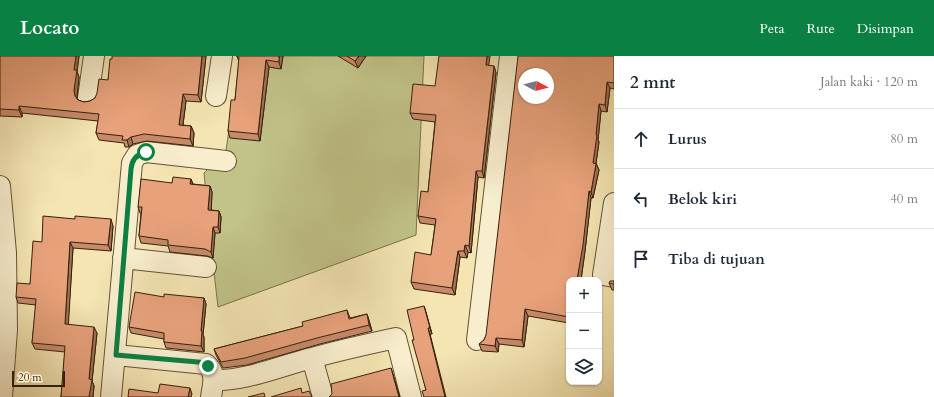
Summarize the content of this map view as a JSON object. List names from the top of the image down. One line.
{"scale_bar":"20 m","north":"right","page":{"header":"Locato","nav":["Peta","Rute","Disimpan"],"heading":["2 mnt","Jalan kaki · 120 m"],"list":[["Lurus","80 m"],["Belok kiri","40 m"],"Tiba di tujuan"],"map_buttons":["+","−"],"scale":"20 m"}}
